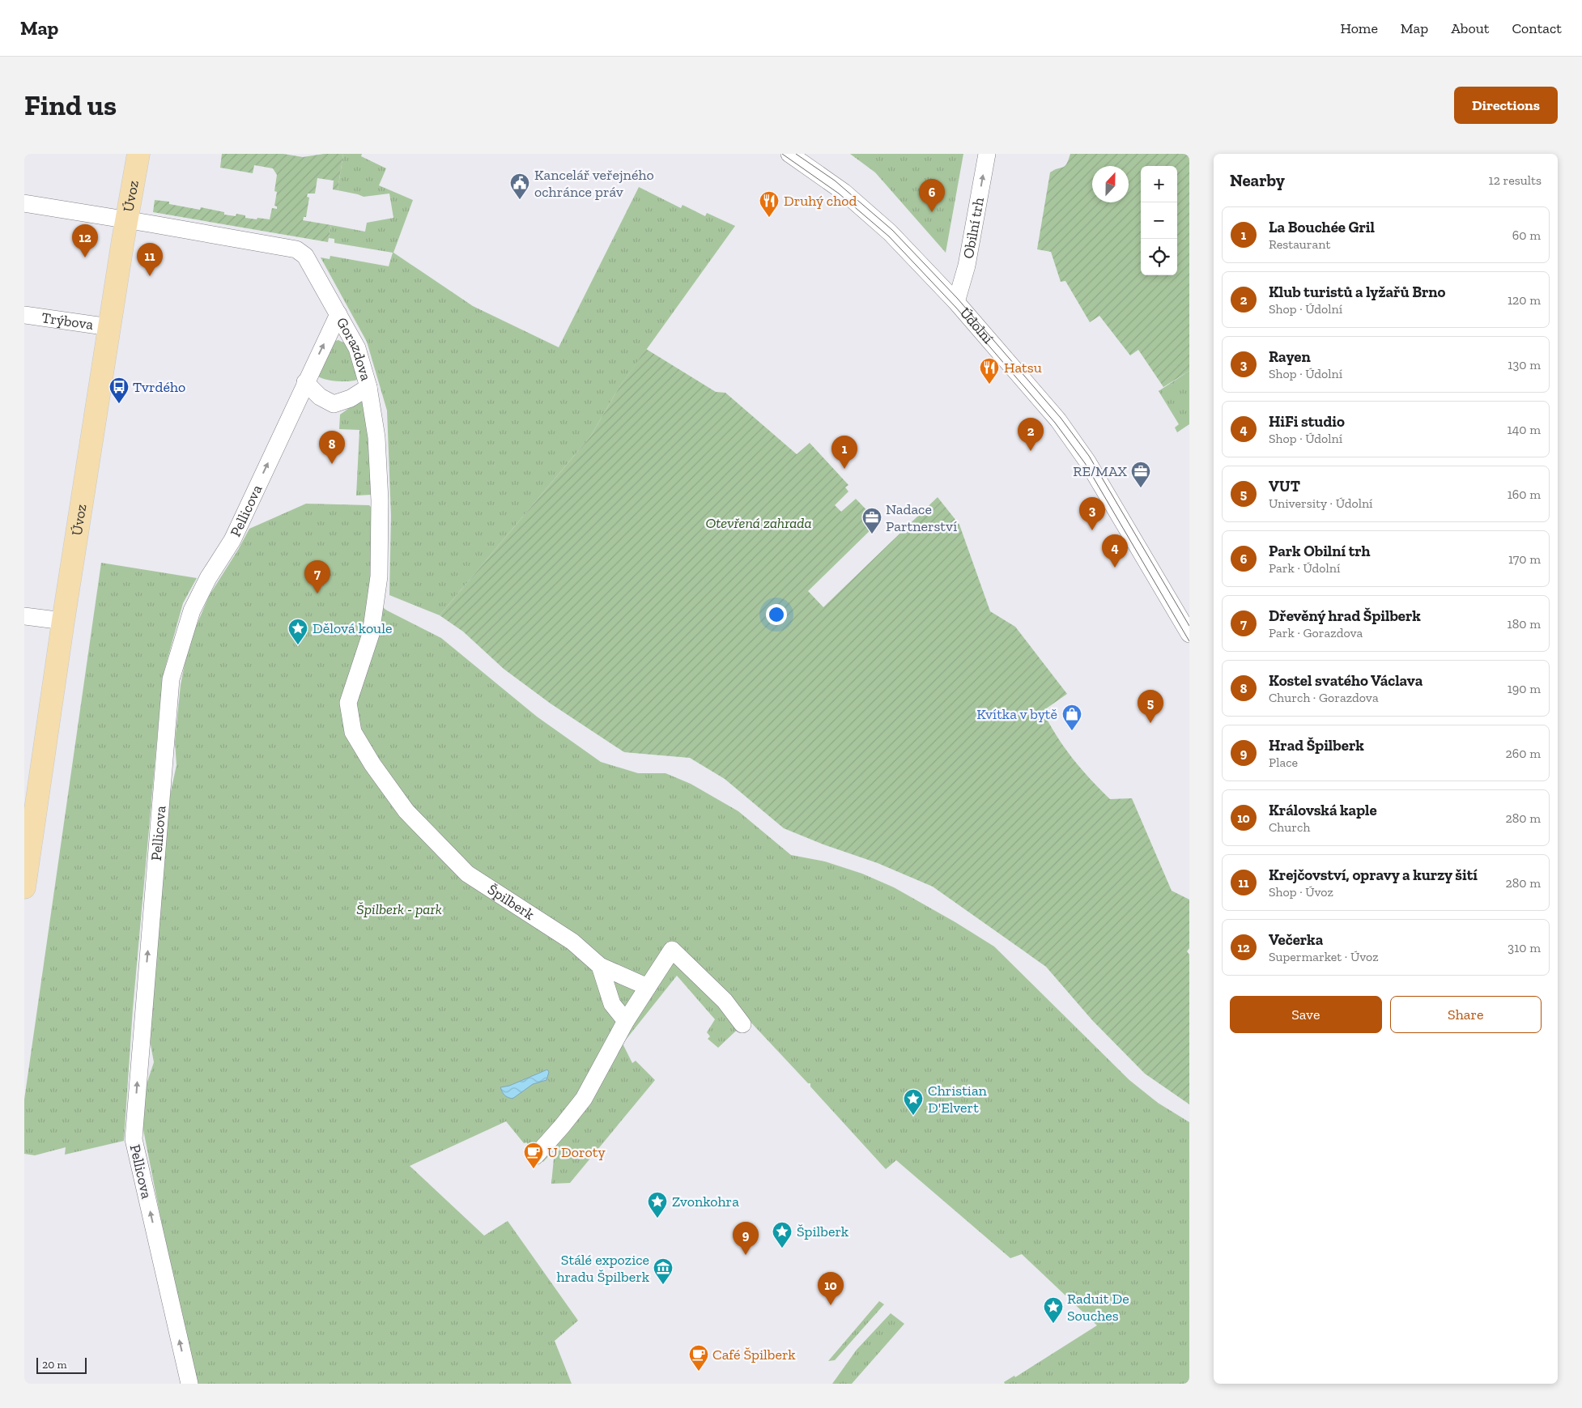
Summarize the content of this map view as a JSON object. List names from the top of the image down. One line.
{"streets":{"main road":["Úvoz"],"street":["Obilní trh","Trýbova","Údolní","Gorazdova","Pellicova","Špilberk"]},"crossings":[["Úvoz","Trýbova"],["Úvoz","Gorazdova"],["Obilní trh","Údolní"],["Gorazdova","Pellicova"],["Gorazdova","Špilberk"]],"one_way":["Obilní trh","Pellicova"],"parks":["Otevřená zahrada","Špilberk - park"],"places":{"public building":["Kancelář veřejného ochránce práv"],"restaurant":["Druhý chod","Hatsu"],"bus stop":["Tvrdého"],"office":["RE/MAX","Nadace Partnerství"],"place":["Dělová koule","Christian D'Elvert","Zvonkohra","Špilberk","Raduit De Souches"],"shop":["Kvítka v bytě"],"cafe":["U Doroty","Café Špilberk"],"museum":["Stálé expozice hradu Špilberk"]},"scale_bar":"20 m","north":"top","page":{"header":"Map","nav":["Home","Map","About","Contact"],"buttons":["Directions",["Save","Share"]],"title":"Find us","heading":["Nearby","12 results"],"map_buttons":["+","−"],"pins":["6","12","11","2","8","1","3","4","7","5","9","10"],"list":[{"mark":"1","name":"La Bouchée Gril","note":"Restaurant","value":"60 m"},{"mark":"2","name":"Klub turistů a lyžařů Brno","note":"Shop · Údolní","value":"120 m"},{"mark":"3","name":"Rayen","note":"Shop · Údolní","value":"130 m"},{"mark":"4","name":"HiFi studio","note":"Shop · Údolní","value":"140 m"},{"mark":"5","name":"VUT","note":"University · Údolní","value":"160 m"},{"mark":"6","name":"Park Obilní trh","note":"Park · Údolní","value":"170 m"},{"mark":"7","name":"Dřevěný hrad Špilberk","note":"Park · Gorazdova","value":"180 m"},{"mark":"8","name":"Kostel svatého Václava","note":"Church · Gorazdova","value":"190 m"},{"mark":"9","name":"Hrad Špilberk","note":"Place","value":"260 m"},{"mark":"10","name":"Královská kaple","note":"Church","value":"280 m"},{"mark":"11","name":"Krejčovství‚ opravy a kurzy šití","note":"Shop · Úvoz","value":"280 m"},{"mark":"12","name":"Večerka","note":"Supermarket · Úvoz","value":"310 m"}],"scale":"20 m"}}
